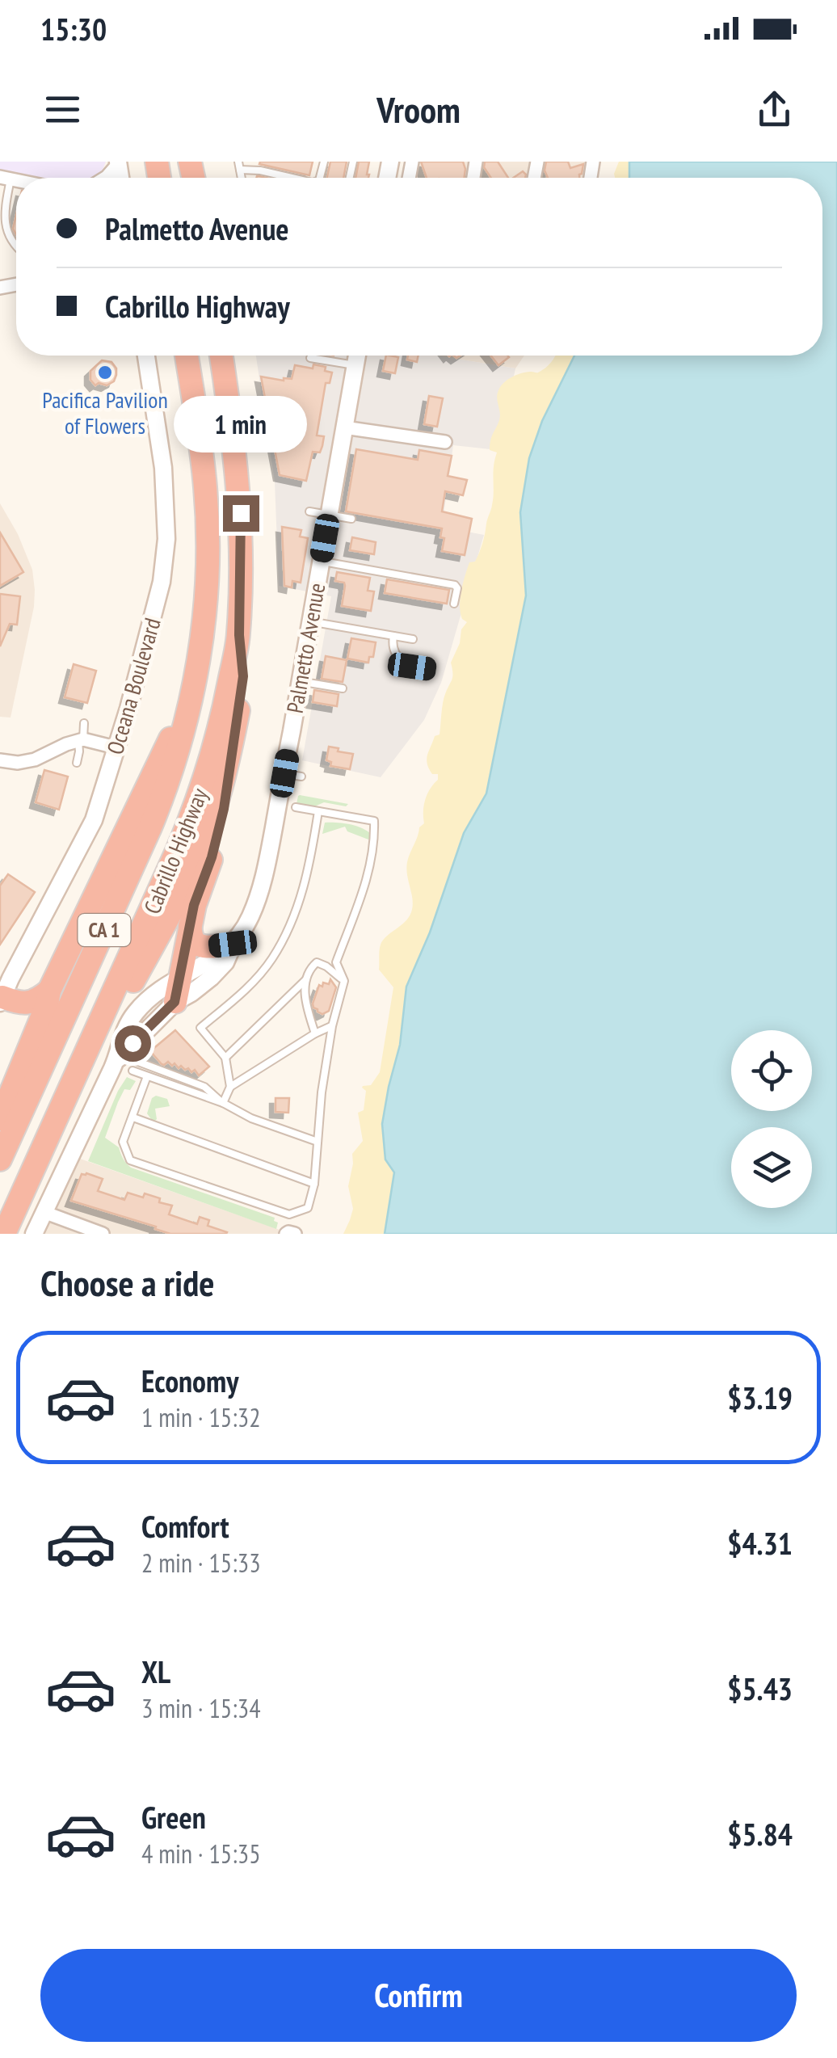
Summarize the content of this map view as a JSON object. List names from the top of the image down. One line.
{"streets":{"highway":["Cabrillo Highway","CA 1"],"street":["Palmetto Avenue","Oceana Boulevard"]},"places":["Pacifica Pavilion of Flowers"],"page":{"status":"15:30","header":"Vroom","banner":["Palmetto Avenue","Cabrillo Highway"],"bubble":"1 min","heading":"Choose a ride","list":[{"name":"Economy","note":"1 min · 15:32","value":"$3.19"},{"name":"Comfort","note":"2 min · 15:33","value":"$4.31"},{"name":"XL","note":"3 min · 15:34","value":"$5.43"},{"name":"Green","note":"4 min · 15:35","value":"$5.84"}],"buttons":"Confirm"}}
